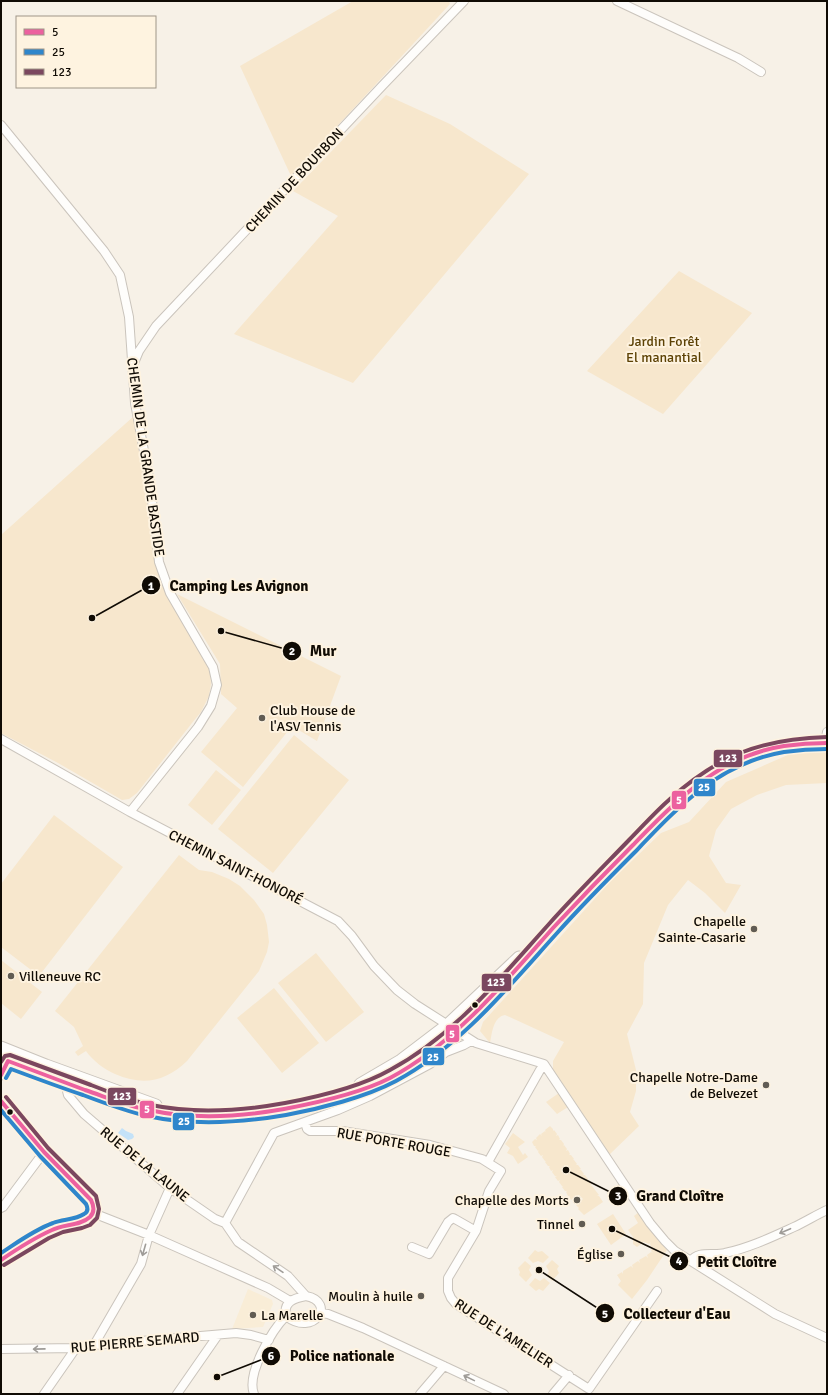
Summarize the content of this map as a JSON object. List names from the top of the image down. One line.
{"streets":{"street":["CHEMIN DE BOURBON","CHEMIN DE LA GRANDE BASTIDE","CHEMIN SAINT-HONORÉ","RUE PORTE ROUGE","RUE DE LA LAUNE","RUE DE L'AMELIER","RUE PIERRE SEMARD"]},"crossings":[["CHEMIN DE BOURBON","CHEMIN DE LA GRANDE BASTIDE"],["CHEMIN DE LA GRANDE BASTIDE","CHEMIN SAINT-HONORÉ"],["RUE PORTE ROUGE","RUE DE L'AMELIER"]],"parks":["Jardin Forêt El manantial"],"places":["Camping Les Avignon","Mur","Club House de l'ASV Tennis","Chapelle Sainte-Casarie","Villeneuve RC","Chapelle Notre-Dame de Belvezet","Grand Cloître","Chapelle des Morts","Tinnel","Petit Cloître","Église","Collecteur d'Eau","Moulin à huile","La Marelle","Police nationale"],"lines":["transit line 123","transit line 5","transit line 25"],"legend":["5","25","123"]}
